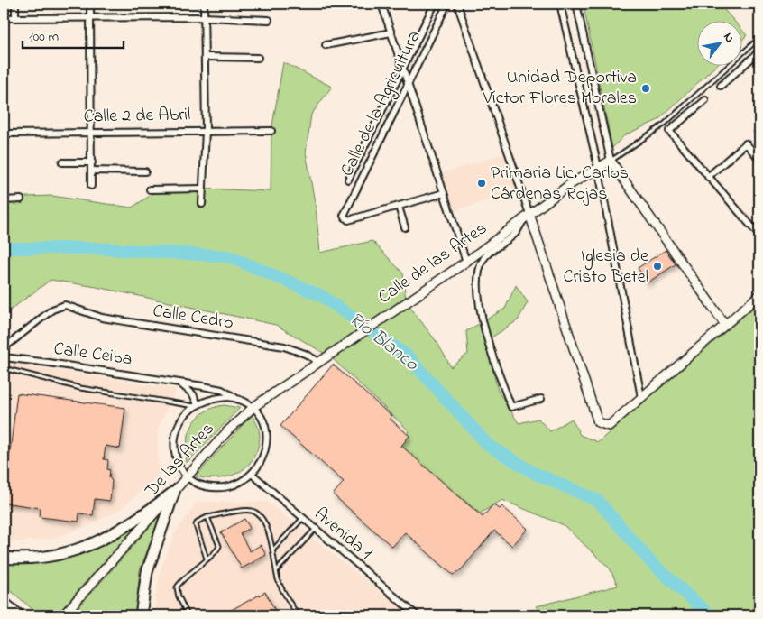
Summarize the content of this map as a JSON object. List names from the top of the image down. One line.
{"streets":{"street":["Calle de la Agricultura","Calle 2 de Abril","Calle de las Artes","Calle Cedro","Calle Ceiba","De las Artes","Avenida 1"]},"crossings":[["Calle de las Artes","De las Artes"],["Calle Cedro","De las Artes"],["Calle Ceiba","De las Artes"]],"water":["Río Blanco"],"places":["Unidad Deportiva Víctor Flores Morales","Primaria Lic. Carlos Cárdenas Rojas","Iglesia de Cristo Betel"],"scale_bar":"100 m","north":"top right"}
